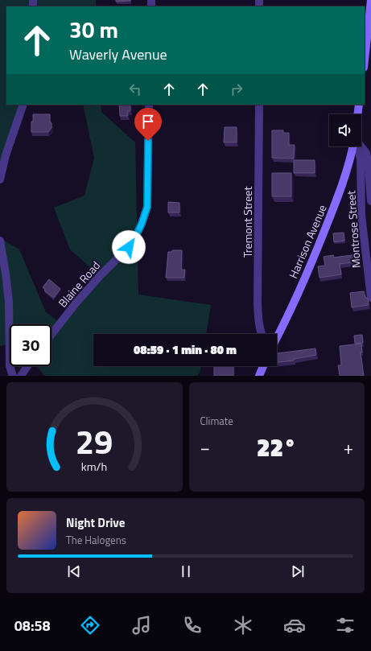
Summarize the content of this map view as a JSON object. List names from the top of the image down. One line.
{"streets":{"main road":["Harrison Avenue"],"street":["Tremont Street","Montrose Street","Blaine Road"]},"page":{"turn":["30 m","Waverly Avenue"],"limit":"30","trip":"08:59 · 1 min · 80 m","tile":"Climate","heat":["−","22°","+"],"song":["Night Drive","The Halogens"],"tabs":"08:58","gauge":["29","km/h"]}}
